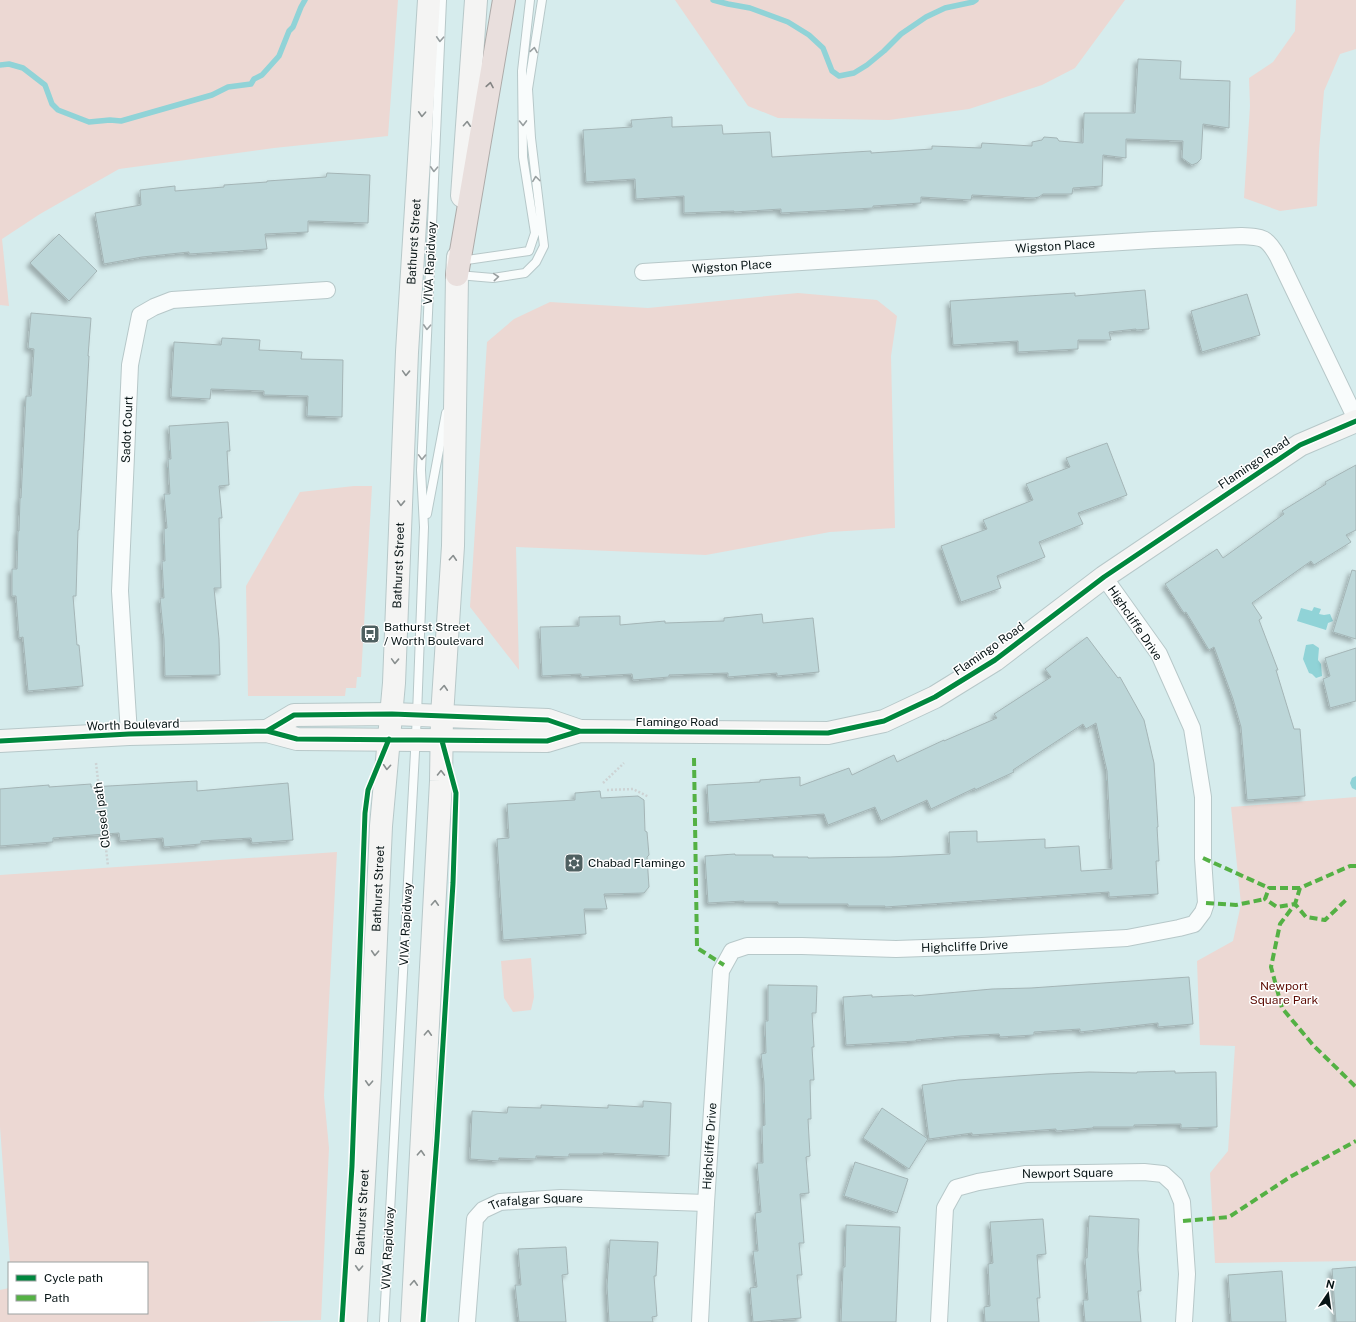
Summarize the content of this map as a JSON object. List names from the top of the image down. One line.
{"streets":{"main road":["Bathurst Street","Flamingo Road","Worth Boulevard"],"street":["Wigston Place","Sadot Court","Highcliffe Drive","Newport Square","Trafalgar Square"],"lane":["VIVA Rapidway"],"path":["Closed path"]},"crossings":[["Bathurst Street","Worth Boulevard"],["Wigston Place","Flamingo Road"],["VIVA Rapidway","Flamingo Road"],["VIVA Rapidway","Worth Boulevard"],["Sadot Court","Worth Boulevard"],["Flamingo Road","Highcliffe Drive"],["Flamingo Road","Worth Boulevard"],["Highcliffe Drive","Trafalgar Square"]],"parks":["Newport Square Park"],"places":{"bus stop":["Bathurst Street / Worth Boulevard"],"synagogue":["Chabad Flamingo"]},"legend":["Cycle path","Path"],"north":"top"}
